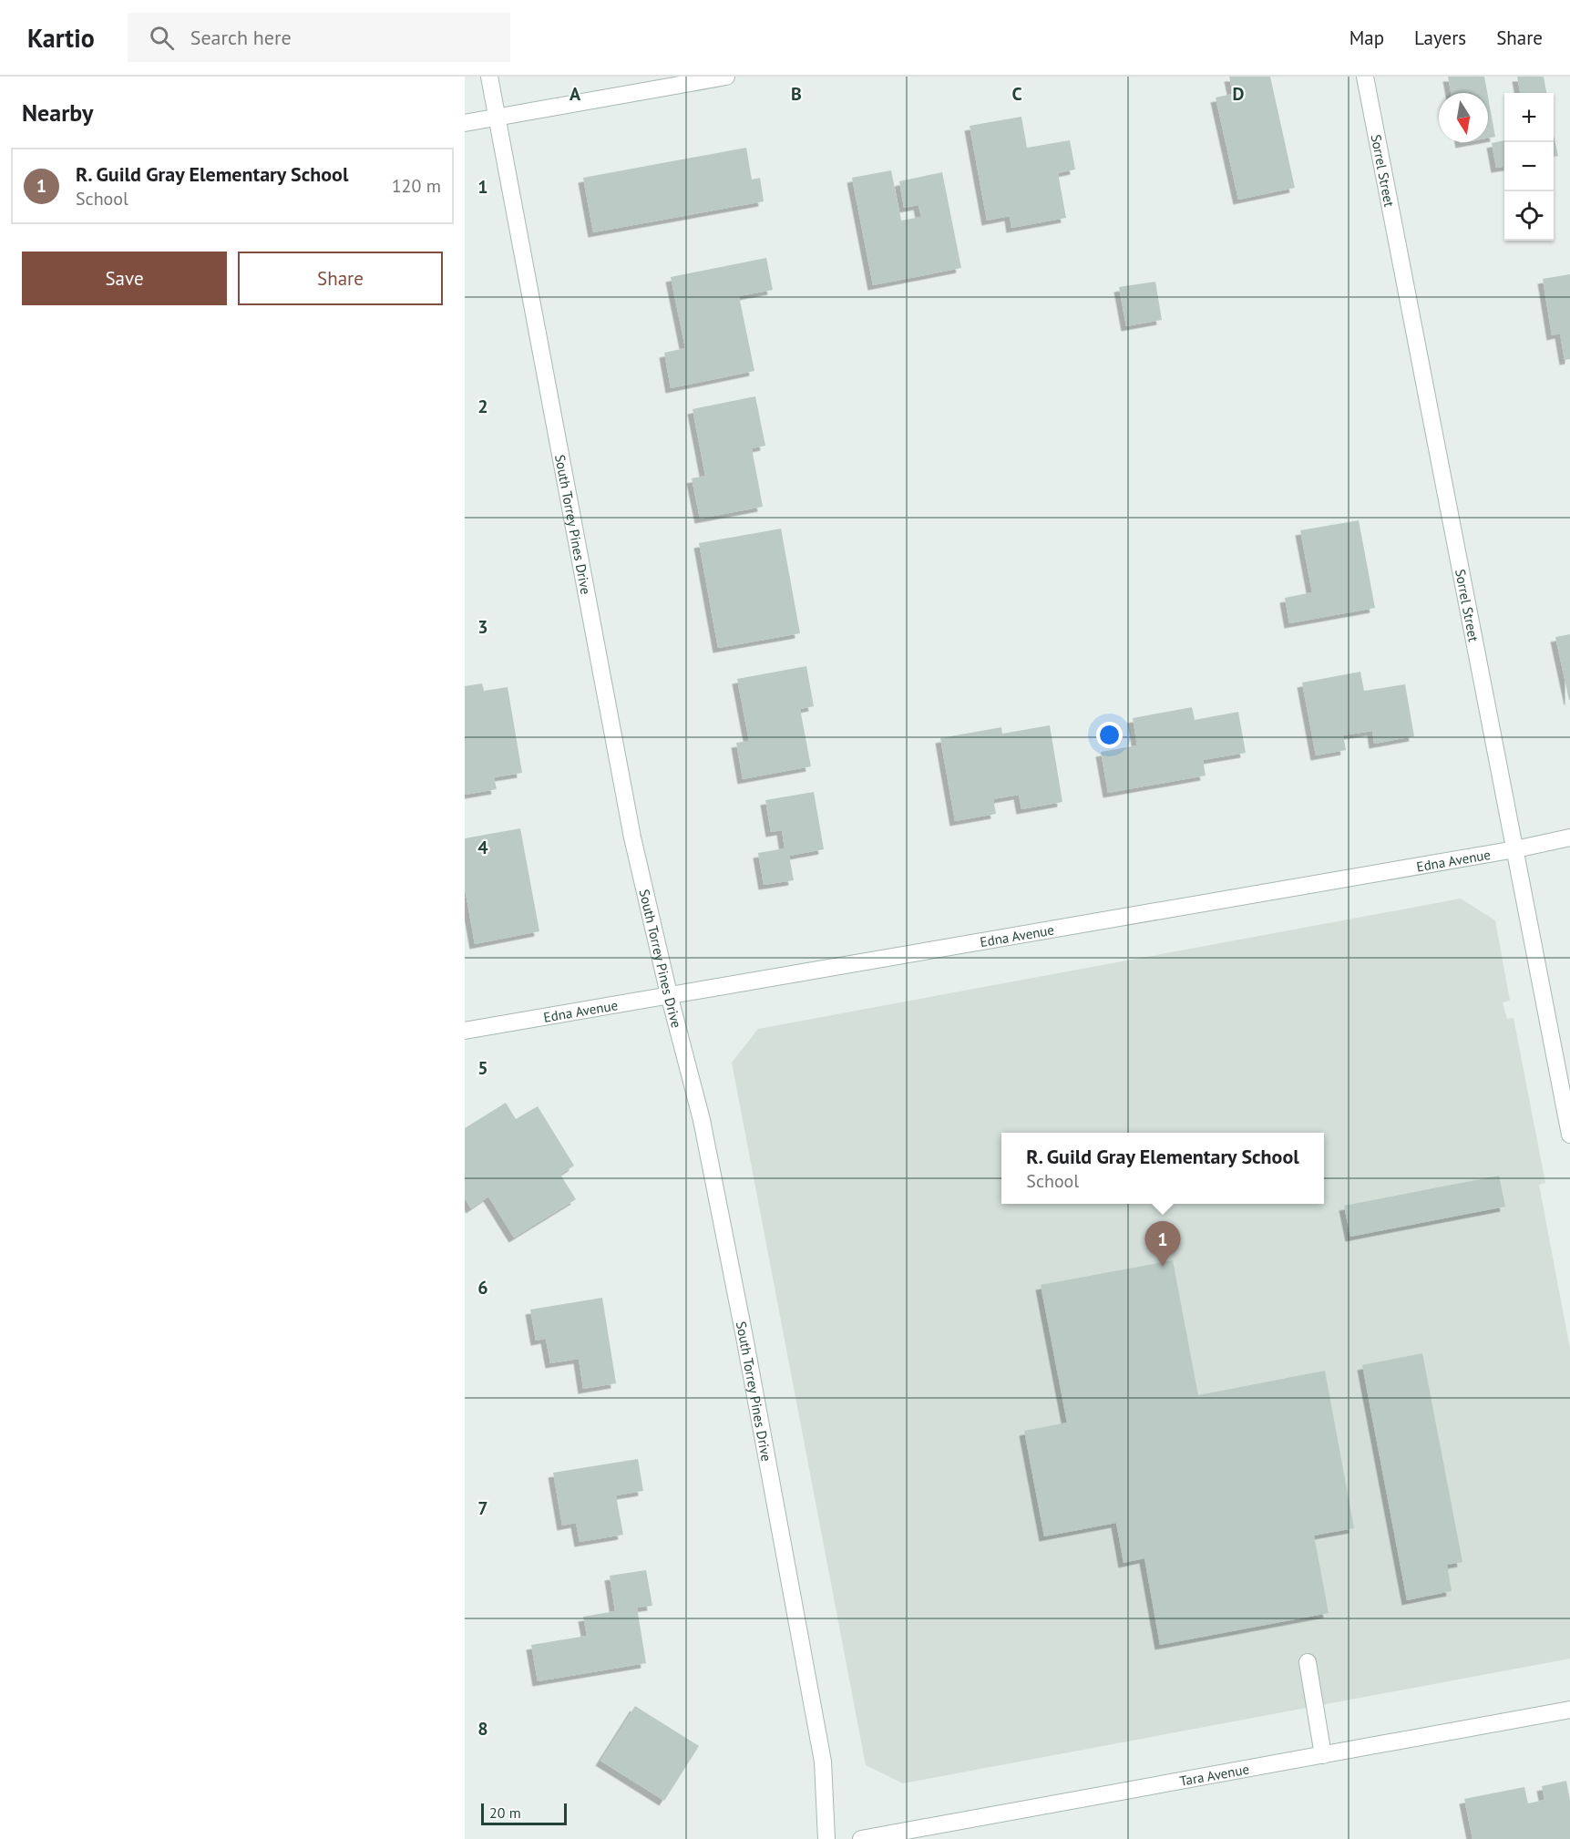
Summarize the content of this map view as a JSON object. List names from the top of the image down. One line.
{"streets":{"street":["Sorrel Street","South Torrey Pines Drive","Edna Avenue","Tara Avenue"]},"crossings":[["Sorrel Street","Edna Avenue"],["South Torrey Pines Drive","Edna Avenue"]],"scale_bar":"20 m","north":"bottom","page":{"header":"Kartio","search":"Search here","nav":["Map","Layers","Share"],"heading":"Nearby","map_buttons":["+","−"],"list":[{"mark":"1","name":"R. Guild Gray Elementary School","note":"School","value":"120 m"}],"buttons":["Save","Share"],"popup":["R. Guild Gray Elementary School","School"],"pins":"1","scale":"20 m"},"grid":{"columns":["A","B","C","D"],"rows":["1","2","3","4","5","6","7","8"]}}
